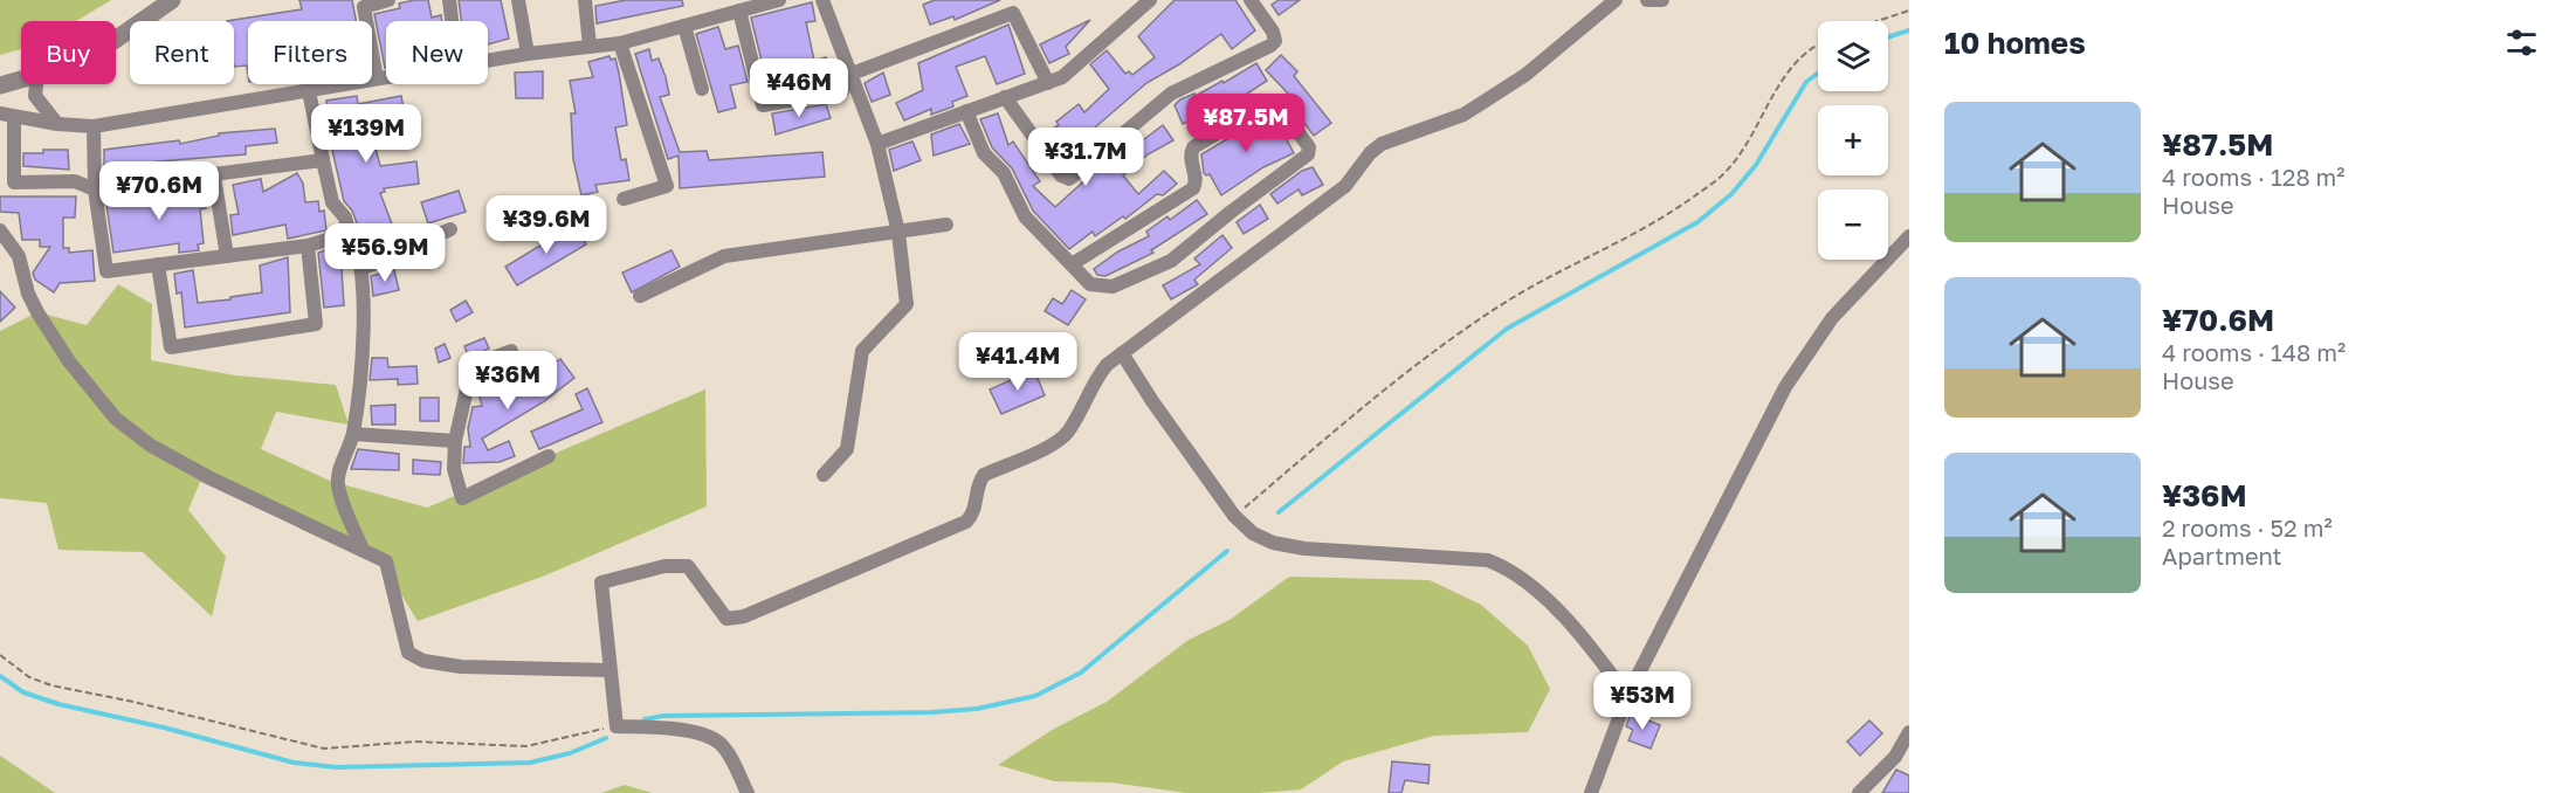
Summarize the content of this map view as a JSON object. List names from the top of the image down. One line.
{"page":{"heading":"10 homes","map_buttons":["+","−"],"chip":["Buy","Rent","Filters","New"],"price":["¥46M","¥87.5M","¥139M","¥31.7M","¥70.6M","¥39.6M","¥56.9M","¥41.4M","¥36M","¥53M"],"list":[{"name":"¥87.5M","note":"4 rooms · 128 m² · House"},{"name":"¥70.6M","note":"4 rooms · 148 m² · House"},{"name":"¥36M","note":"2 rooms · 52 m² · Apartment"}]}}
